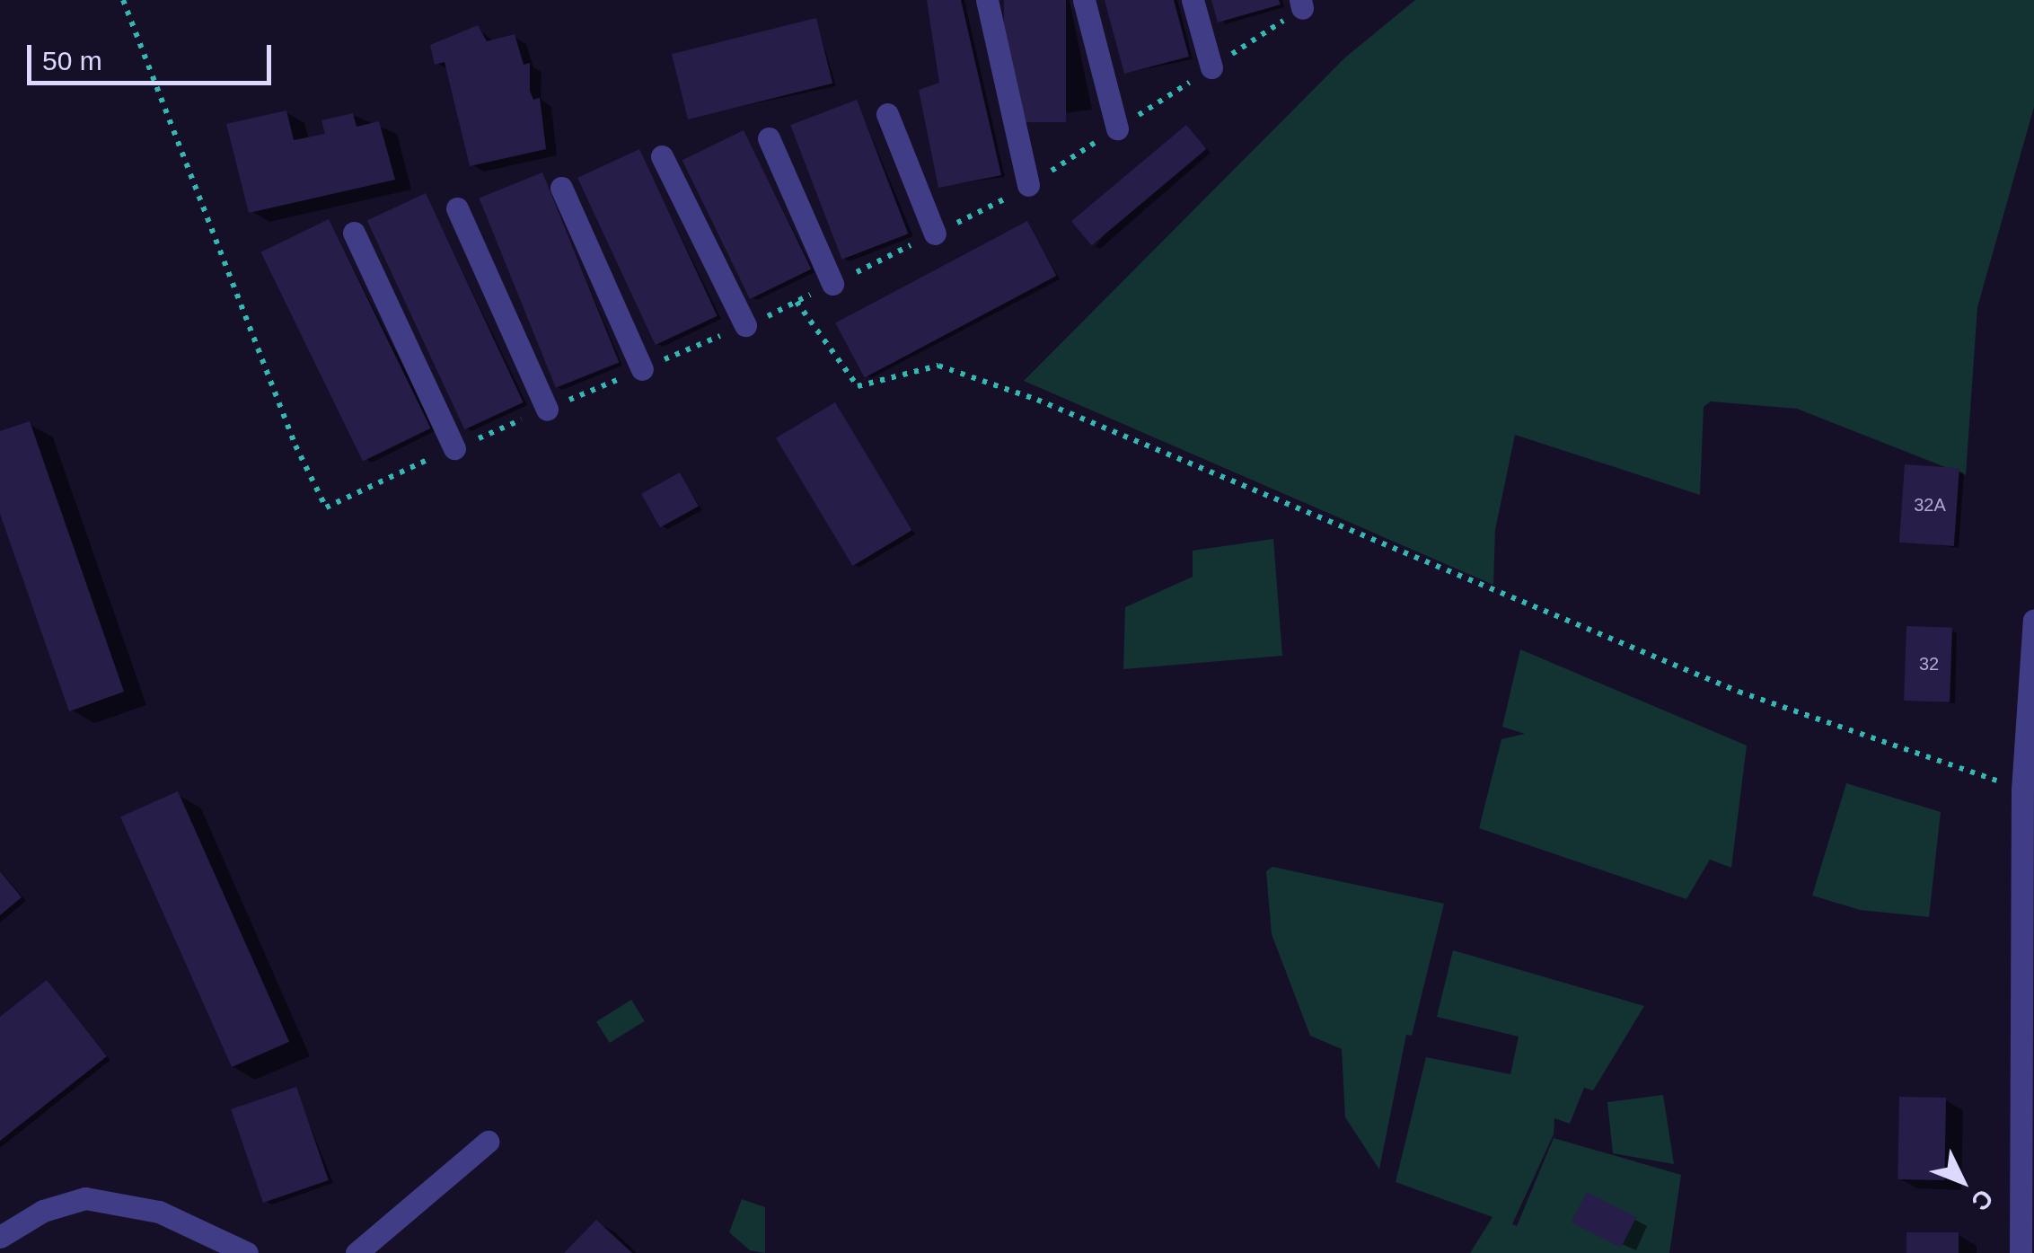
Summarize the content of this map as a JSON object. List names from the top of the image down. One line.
{"house_numbers":["32А","32"],"scale_bar":"50 m","north":"bottom right"}
